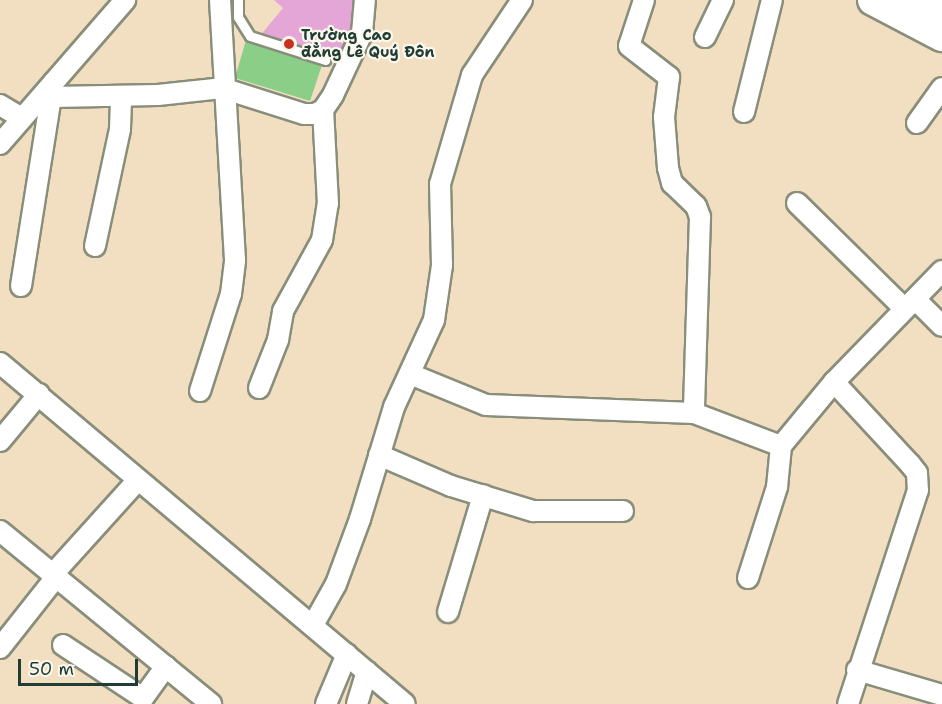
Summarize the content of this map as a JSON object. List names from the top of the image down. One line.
{"places":["Trường Cao đẳng Lê Quý Đôn"],"scale_bar":"50 m"}
